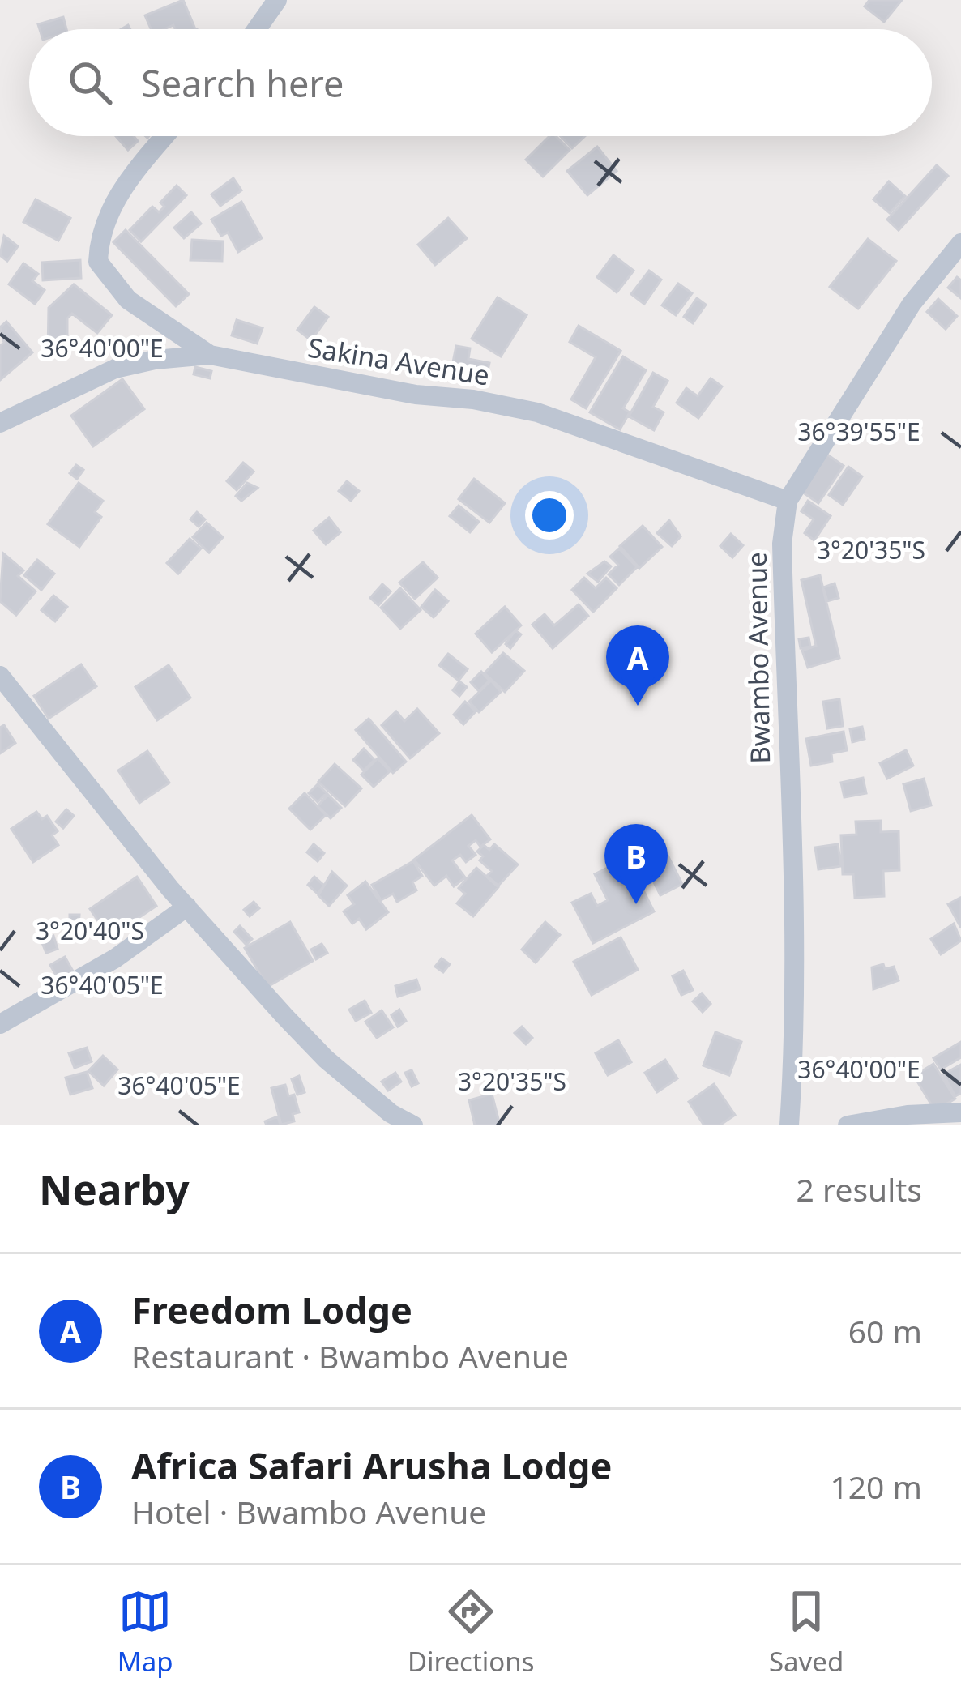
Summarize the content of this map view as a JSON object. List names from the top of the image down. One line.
{"streets":{"street":["Sakina Avenue","Bwambo Avenue"]},"crossings":[["Sakina Avenue","Bwambo Avenue"]],"page":{"search":"Search here","pins":["A","B"],"heading":["Nearby","2 results"],"list":[{"mark":"A","name":"Freedom Lodge","note":"Restaurant · Bwambo Avenue","value":"60 m"},{"mark":"B","name":"Africa Safari Arusha Lodge","note":"Hotel · Bwambo Avenue","value":"120 m"}],"nav":["Map","Directions","Saved"]},"coordinates":["36°40'00\"E","36°39'55\"E","3°20'35\"S","3°20'40\"S","36°40'05\"E"]}
